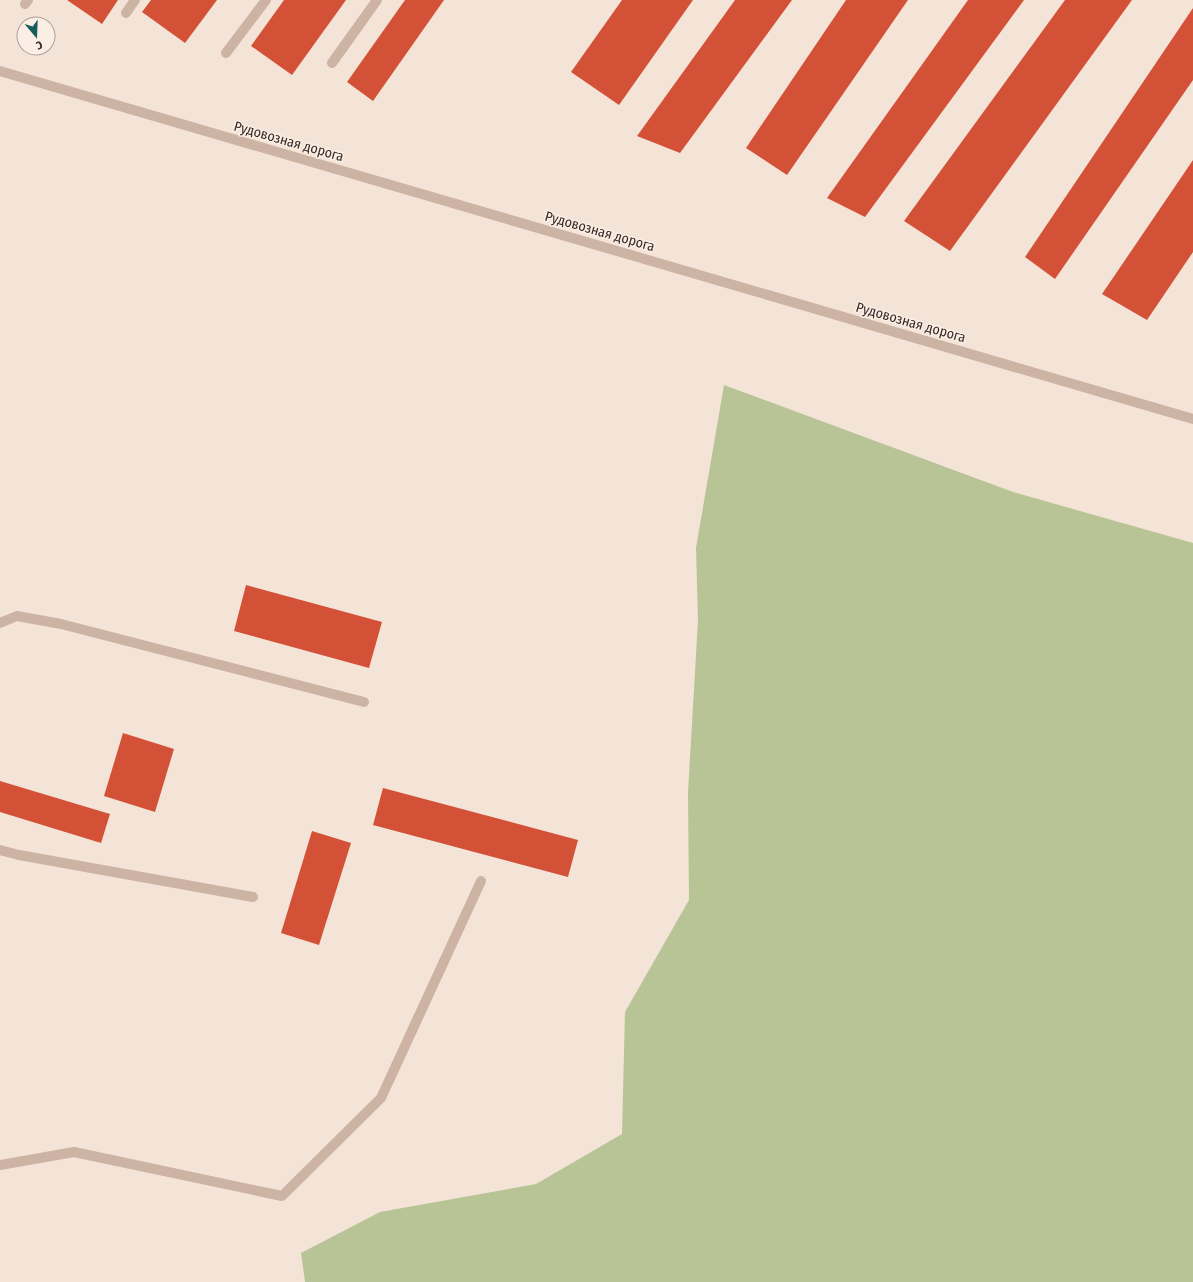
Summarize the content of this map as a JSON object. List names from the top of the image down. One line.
{"streets":{"street":["Рудовозная дорога"]},"north":"bottom"}
